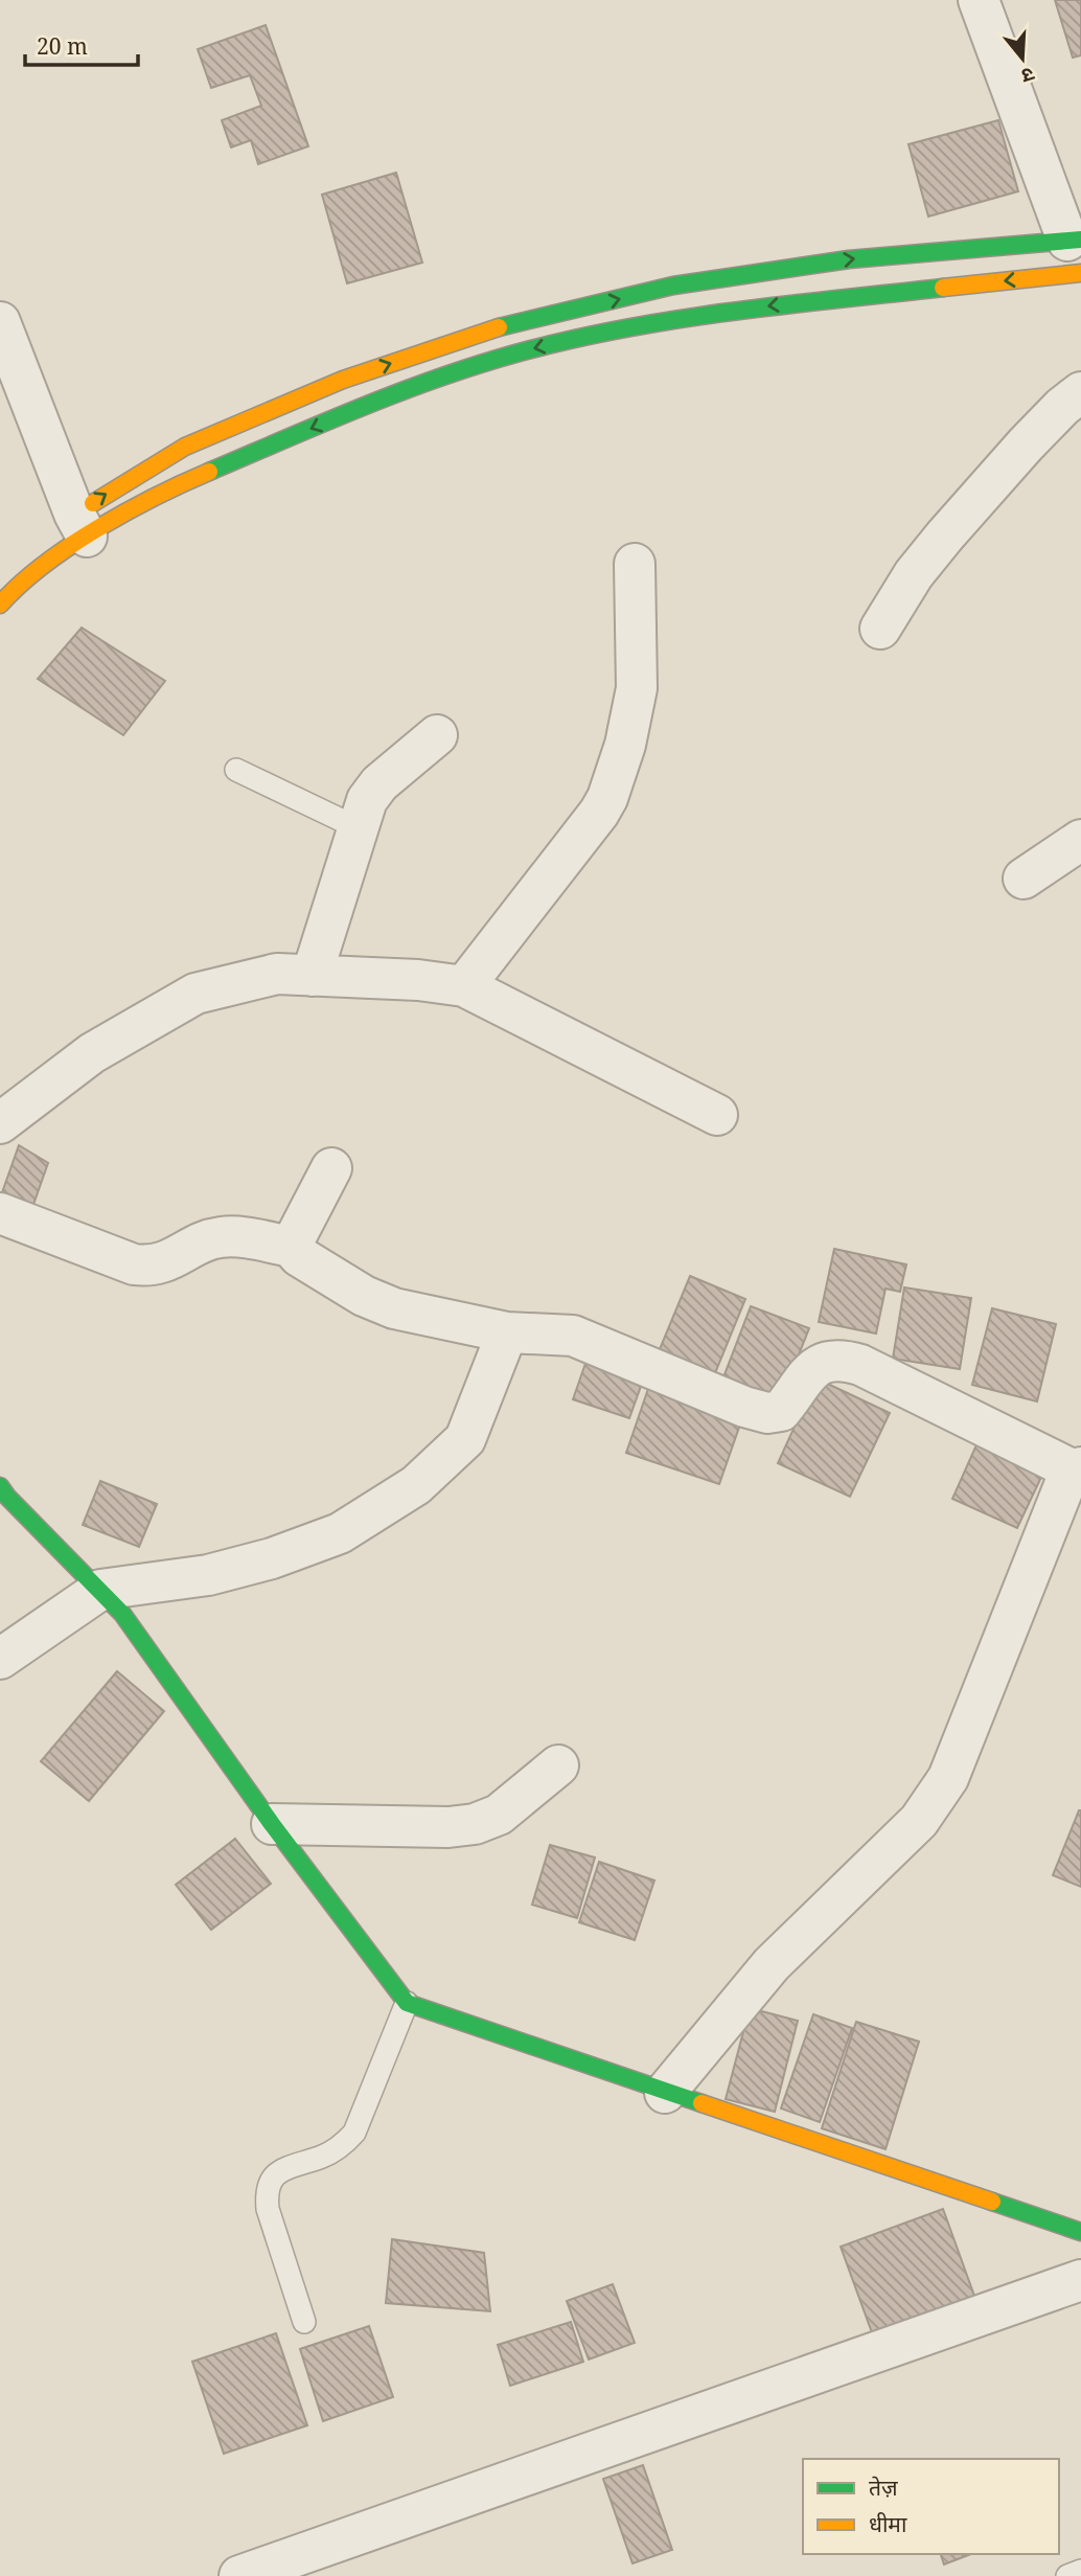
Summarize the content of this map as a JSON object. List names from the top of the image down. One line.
{"legend":["तेज़","धीमा"],"scale_bar":"20 m","north":"bottom"}
